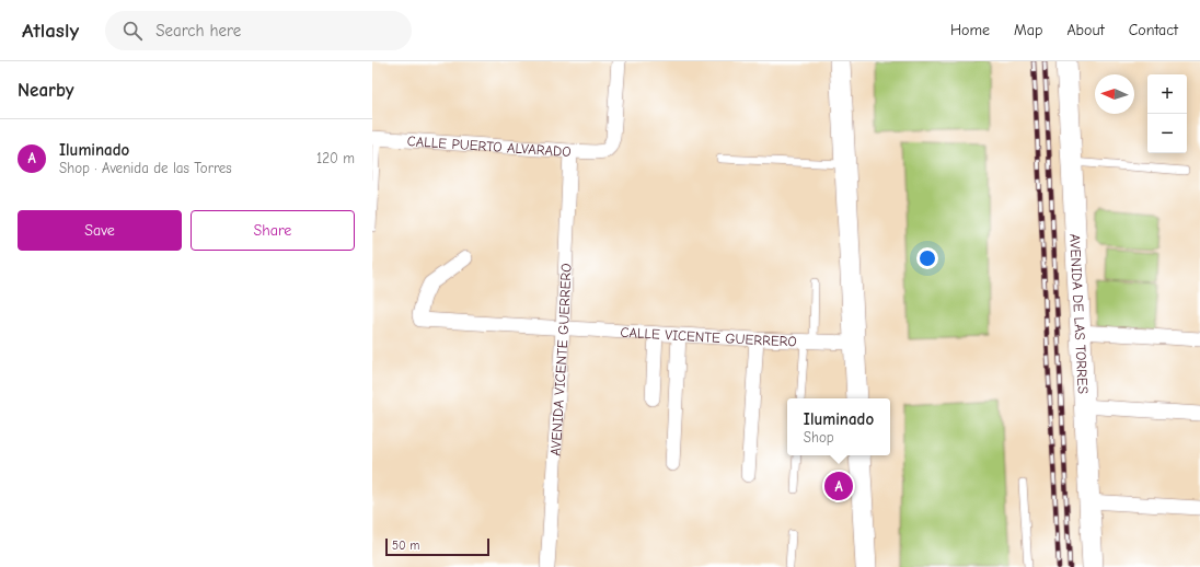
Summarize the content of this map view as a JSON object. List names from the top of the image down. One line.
{"streets":{"main road":["AVENIDA DE LAS TORRES"],"street":["CALLE PUERTO ALVARADO","CALLE VICENTE GUERRERO","AVENIDA VICENTE GUERRERO"]},"crossings":[["CALLE PUERTO ALVARADO","AVENIDA VICENTE GUERRERO"],["CALLE VICENTE GUERRERO","AVENIDA VICENTE GUERRERO"]],"scale_bar":"50 m","north":"left","page":{"header":"Atlasly","search":"Search here","nav":["Home","Map","About","Contact"],"heading":"Nearby","map_buttons":["+","−"],"list":[{"mark":"A","name":"Iluminado","note":"Shop · Avenida de las Torres","value":"120 m"}],"buttons":["Save","Share"],"popup":["Iluminado","Shop"],"pins":"A","scale":"50 m"}}
